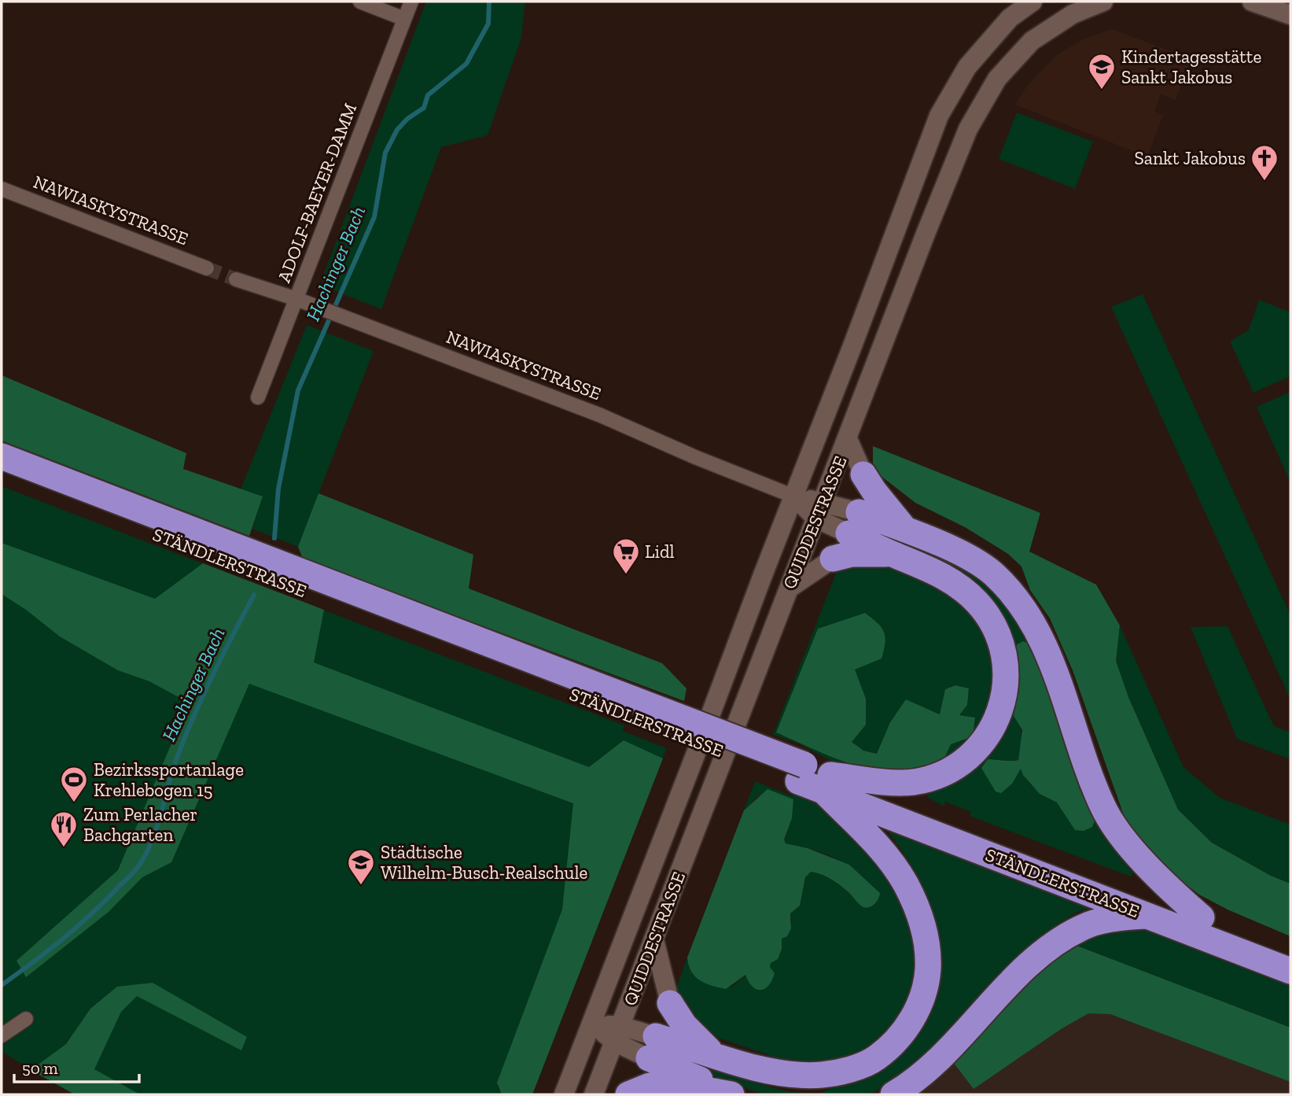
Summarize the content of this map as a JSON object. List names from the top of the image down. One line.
{"streets":{"highway":["STÄNDLERSTRASSE"],"main road":["QUIDDESTRASSE"],"street":["ADOLF-BAEYER-DAMM","NAWIASKYSTRASSE"]},"crossings":[["ADOLF-BAEYER-DAMM","NAWIASKYSTRASSE"],["NAWIASKYSTRASSE","QUIDDESTRASSE"]],"water":["Hachinger Bach"],"places":{"school or university":["Kindertagesstätte Sankt Jakobus","Städtische Wilhelm-Busch-Realschule"],"church":["Sankt Jakobus"],"supermarket":["Lidl"],"sports":["Bezirkssportanlage Krehlebogen 15"],"restaurant":["Zum Perlacher Bachgarten"]},"scale_bar":"50 m"}
